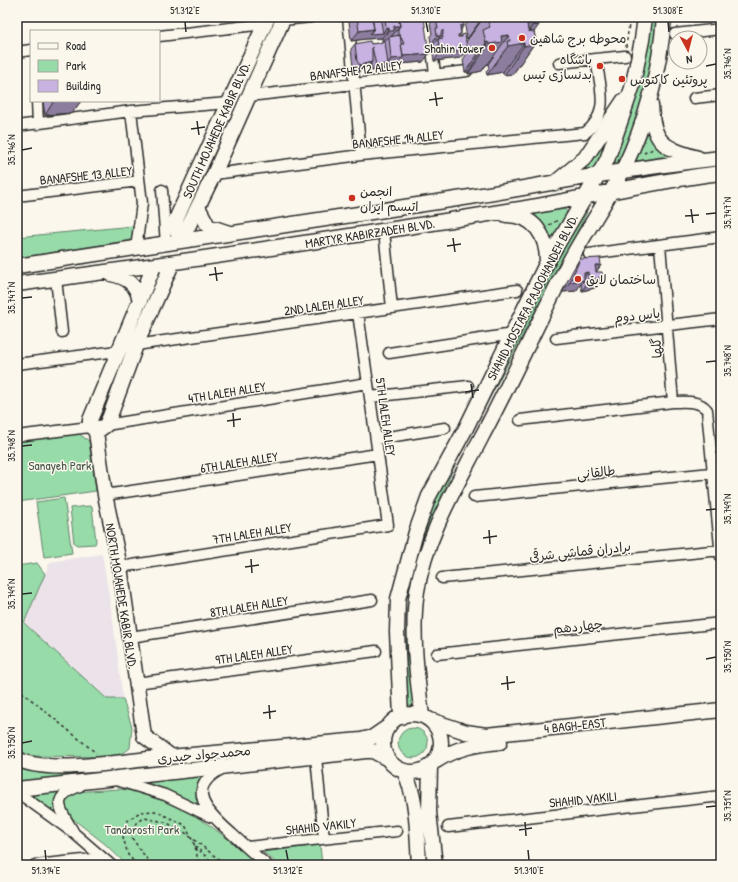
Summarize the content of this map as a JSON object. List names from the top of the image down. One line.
{"streets":{"main road":["SOUTH MOJAHEDE KABIR BLVD.","MARTYR KABIRZADEH BLVD.","SHAHID MOSTAFA PAJOOHANDEH BLVD.","NORTH MOJAHEDE KABIR BLVD.","4 BAGH-EAST","محمدجواد حیدری"],"street":["BANAFSHE 12 ALLEY","BANAFSHE 14 ALLEY","BANAFSHE 13 ALLEY","2ND LALEH ALLEY","یاس دوم","گلها","4TH LALEH ALLEY","5TH LALEH ALLEY","6TH LALEH ALLEY","طالقانی","7TH LALEH ALLEY","برادران قماشی شرقی","8TH LALEH ALLEY","چهاردهم","9TH LALEH ALLEY","SHAHID VAKILI","SHAHID VAKILY"]},"crossings":[["BANAFSHE 12 ALLEY","SOUTH MOJAHEDE KABIR BLVD."],["SOUTH MOJAHEDE KABIR BLVD.","BANAFSHE 14 ALLEY"],["SOUTH MOJAHEDE KABIR BLVD.","MARTYR KABIRZADEH BLVD."],["BANAFSHE 13 ALLEY","MARTYR KABIRZADEH BLVD."],["MARTYR KABIRZADEH BLVD.","SHAHID MOSTAFA PAJOOHANDEH BLVD."],["MARTYR KABIRZADEH BLVD.","NORTH MOJAHEDE KABIR BLVD."],["SHAHID MOSTAFA PAJOOHANDEH BLVD.","4 BAGH-EAST"],["SHAHID MOSTAFA PAJOOHANDEH BLVD.","محمدجواد حیدری"],["2ND LALEH ALLEY","5TH LALEH ALLEY"],["2ND LALEH ALLEY","NORTH MOJAHEDE KABIR BLVD."],["یاس دوم","گلها"],["4TH LALEH ALLEY","5TH LALEH ALLEY"],["4TH LALEH ALLEY","NORTH MOJAHEDE KABIR BLVD."],["5TH LALEH ALLEY","6TH LALEH ALLEY"],["5TH LALEH ALLEY","7TH LALEH ALLEY"],["6TH LALEH ALLEY","NORTH MOJAHEDE KABIR BLVD."],["7TH LALEH ALLEY","NORTH MOJAHEDE KABIR BLVD."],["NORTH MOJAHEDE KABIR BLVD.","8TH LALEH ALLEY"],["NORTH MOJAHEDE KABIR BLVD.","9TH LALEH ALLEY"],["4 BAGH-EAST","محمدجواد حیدری"]],"parks":["Sanayeh Park","Tandorosti Park"],"places":["محوطه برج شاهین","Shahin tower","باشگاه بدنسازی تیس","پروتئین کاکتوس","انجمن اتیسم ایران","ساختمان لایق"],"legend":["Road","Park","Building"],"north":"bottom","coordinates":["51.312°E","51.310°E","51.308°E","35.746°N","35.747°N","35.748°N","35.749°N","35.750°N","35.751°N","51.314°E"]}
